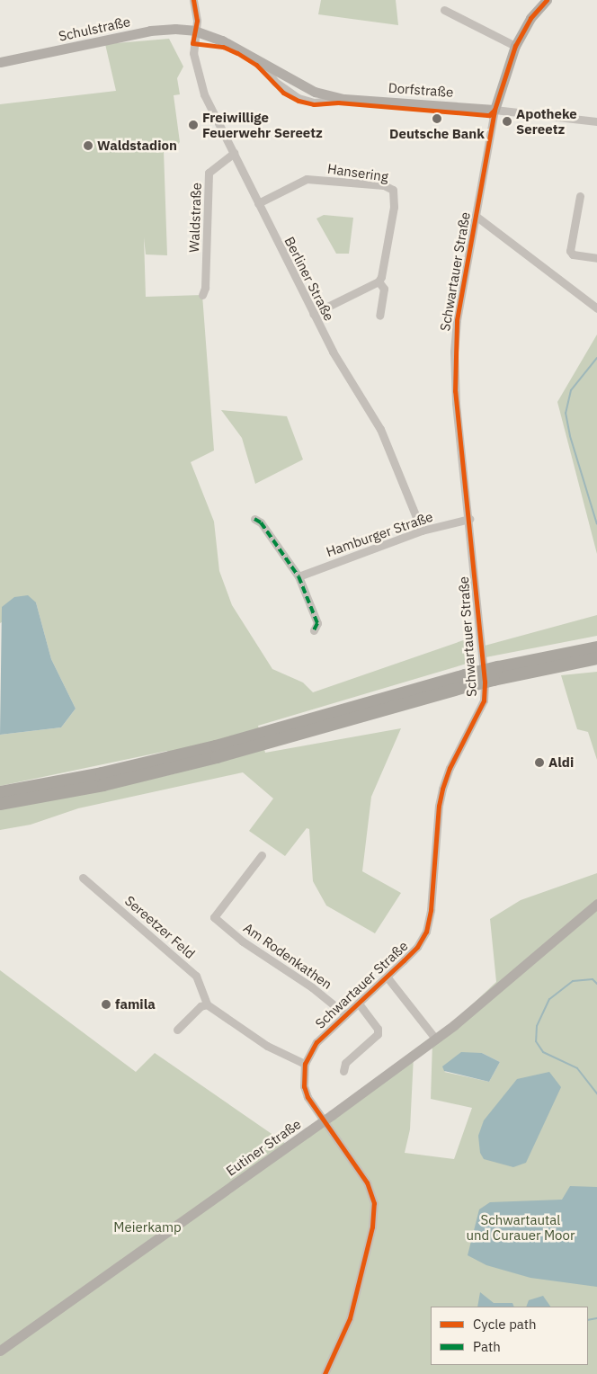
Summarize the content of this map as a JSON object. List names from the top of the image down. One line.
{"streets":{"main road":["Schulstraße","Dorfstraße","Eutiner Straße"],"street":["Hansering","Waldstraße","Schwartauer Straße","Berliner Straße","Hamburger Straße","Sereetzer Feld","Am Rodenkathen"]},"crossings":[["Schulstraße","Dorfstraße"],["Schulstraße","Berliner Straße"],["Dorfstraße","Schwartauer Straße"],["Dorfstraße","Berliner Straße"],["Hansering","Berliner Straße"],["Waldstraße","Berliner Straße"],["Schwartauer Straße","Hamburger Straße"],["Schwartauer Straße","Am Rodenkathen"],["Schwartauer Straße","Eutiner Straße"],["Berliner Straße","Hamburger Straße"]],"parks":["Schwartautal und Curauer Moor","Meierkamp"],"places":["Deutsche Bank","Apotheke Sereetz","Freiwillige Feuerwehr Sereetz","Waldstadion","Aldi","famila"],"legend":["Cycle path","Path"]}
